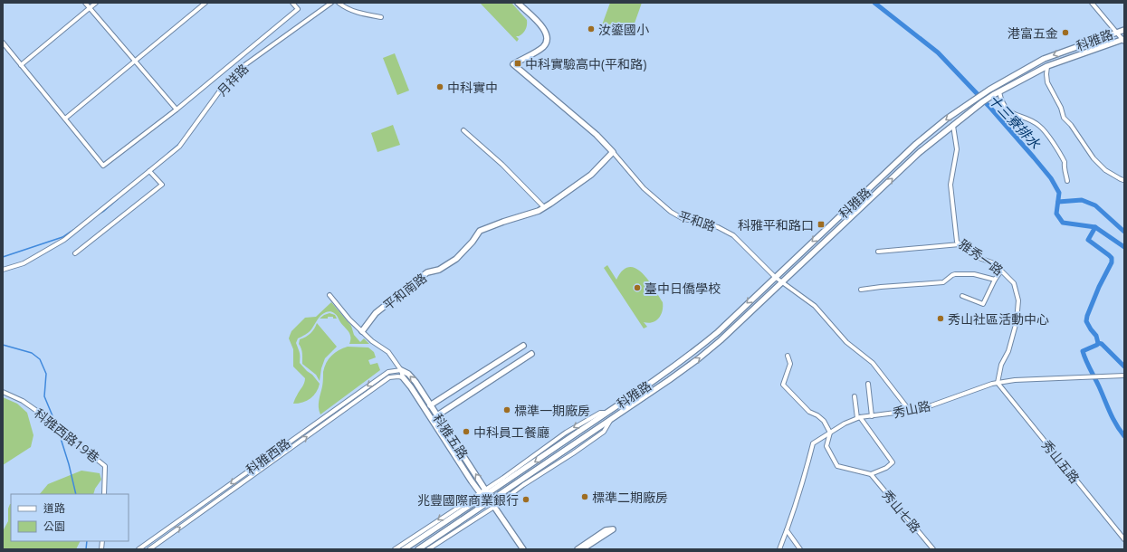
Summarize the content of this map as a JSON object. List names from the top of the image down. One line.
{"streets":{"street":["科雅路","月祥路","平和路","雅秀一路","平和南路","秀山路","科雅西路19巷","科雅五路","科雅西路","秀山五路","秀山七路"]},"crossings":[["科雅路","平和路"],["科雅路","雅秀一路"],["科雅路","科雅五路"],["平和路","平和南路"],["平和路","秀山路"],["雅秀一路","秀山路"],["雅秀一路","秀山五路"],["秀山路","秀山五路"],["科雅五路","科雅西路"]],"water":["十三寮排水"],"places":{"other":["汝鎏國小","港富五金","中科實中","臺中日僑學校","秀山社區活動中心","標準一期廠房","中科員工餐廳","標準二期廠房","兆豐國際商業銀行"],"transit":["中科實驗高中(平和路)","科雅平和路口"]},"legend":["道路","公園"]}
